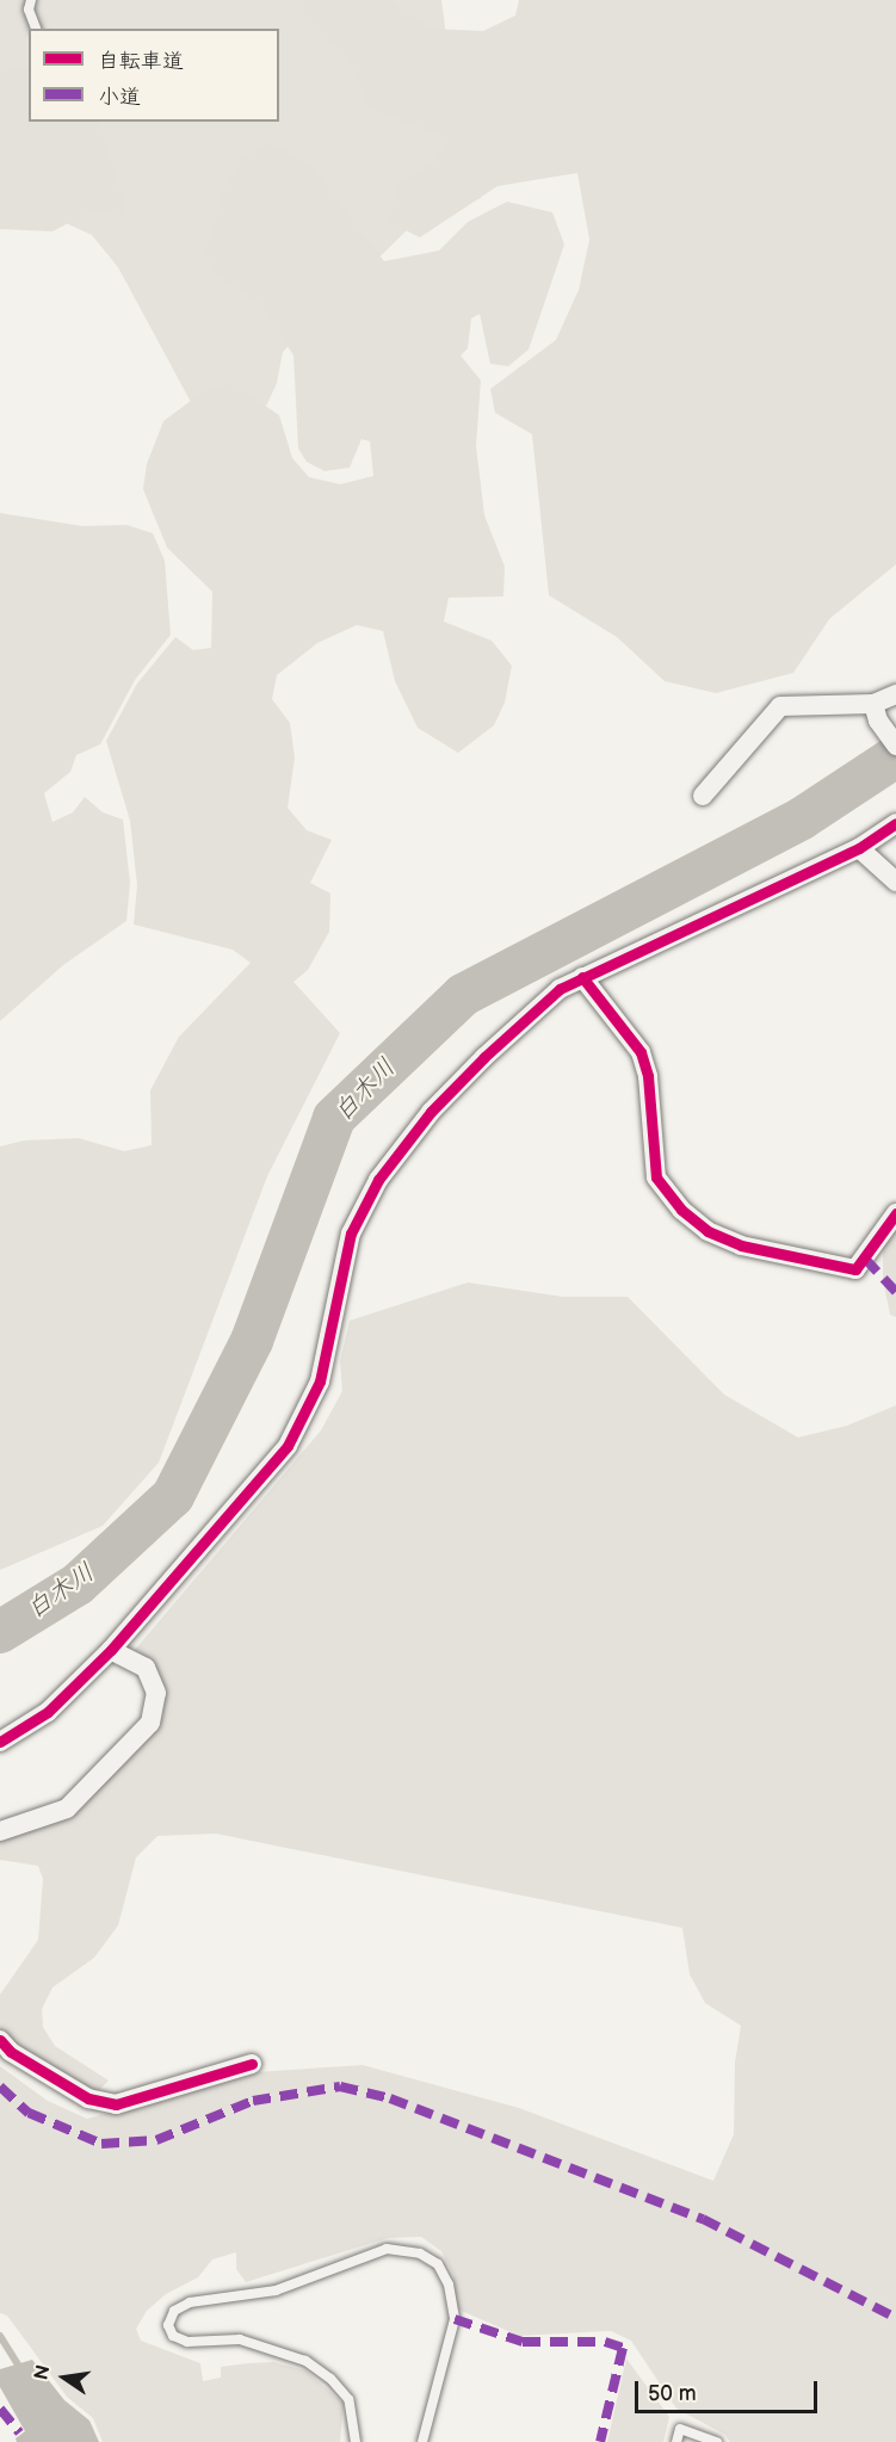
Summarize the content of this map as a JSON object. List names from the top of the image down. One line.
{"water":["白木川"],"legend":["自転車道","小道"],"scale_bar":"50 m","north":"left"}
